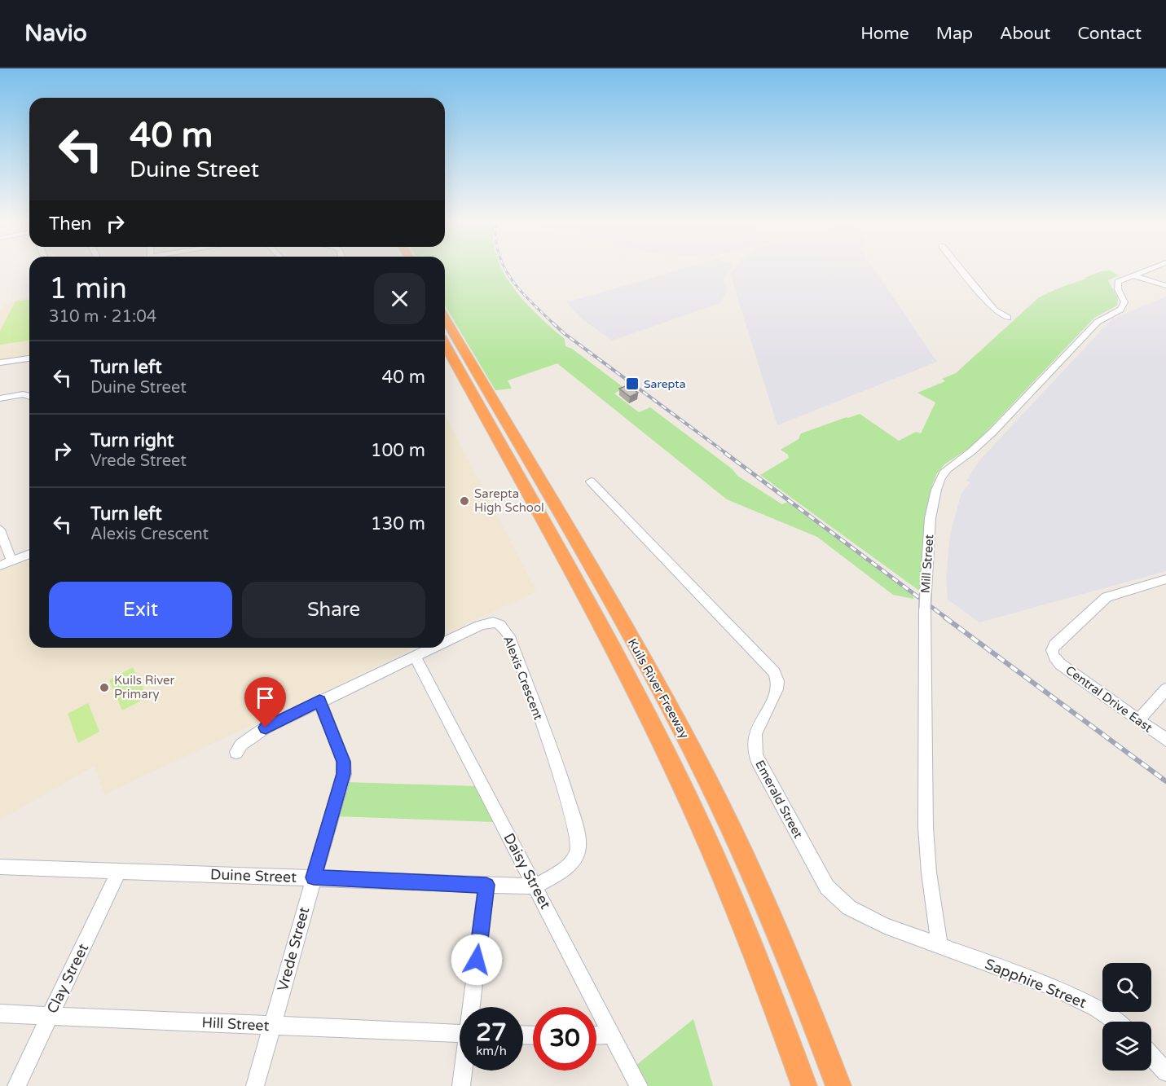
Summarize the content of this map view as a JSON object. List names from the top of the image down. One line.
{"streets":{"highway":["Kuils River Freeway"],"street":["Mill Street","Alexis Crescent","Central Drive East","Emerald Street","Daisy Street","Duine Street","Vrede Street","Clay Street","Sapphire Street","Hill Street"]},"crossings":[["Mill Street","Emerald Street"],["Mill Street","Sapphire Street"],["Alexis Crescent","Daisy Street"],["Alexis Crescent","Duine Street"],["Alexis Crescent","Vrede Street"],["Emerald Street","Sapphire Street"],["Daisy Street","Duine Street"],["Duine Street","Vrede Street"],["Duine Street","Clay Street"],["Vrede Street","Hill Street"],["Clay Street","Hill Street"]],"places":{"transit":["Sarepta"],"other":["Sarepta High School","Kuils River Primary"]},"page":{"header":"Navio","nav":["Home","Map","About","Contact"],"turn":["40 m","Duine Street"],"then":"Then","heading":["1 min","310 m · 21:04"],"list":[{"name":"Turn left","note":"Duine Street","value":"40 m"},{"name":"Turn right","note":"Vrede Street","value":"100 m"},{"name":"Turn left","note":"Alexis Crescent","value":"130 m"}],"buttons":["Exit","Share"],"speed":"27 km/h","limit":"30"}}
